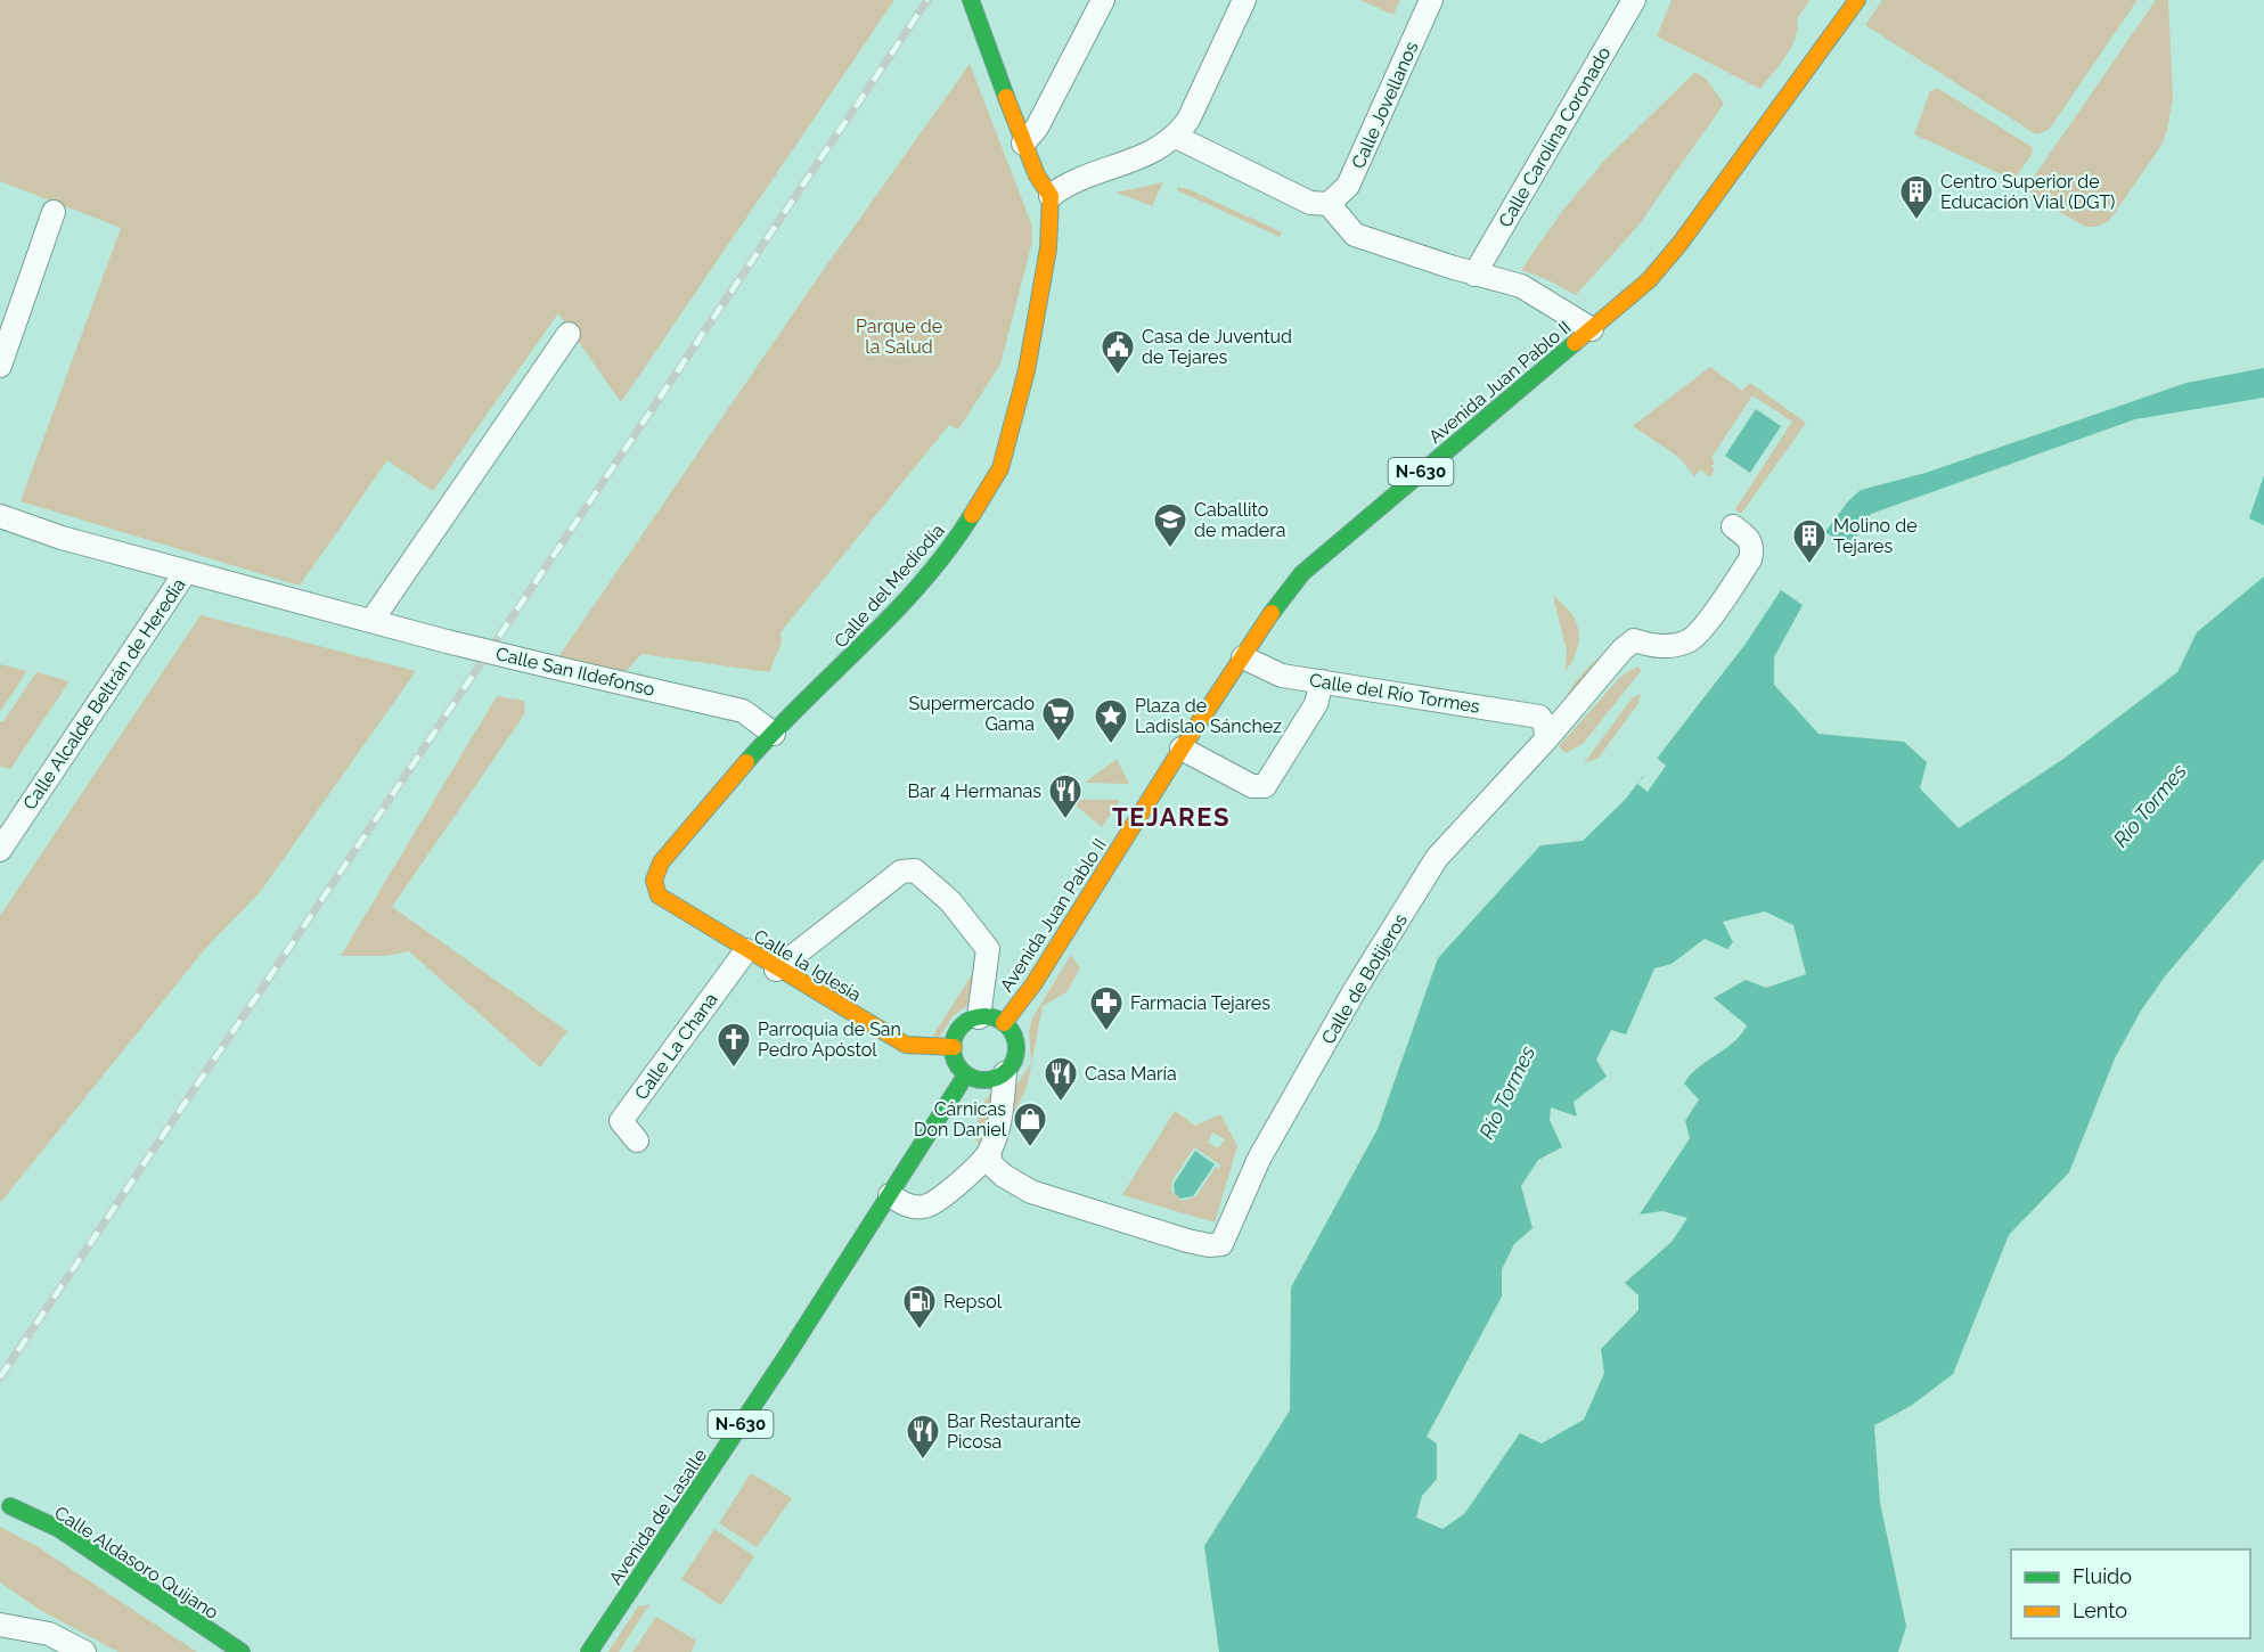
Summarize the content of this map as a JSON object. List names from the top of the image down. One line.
{"streets":{"main road":["Avenida Juan Pablo II","N-630","Calle del Mediodía","Calle la Iglesia","Avenida de Lasalle","Calle Aldasoro Quijano"],"street":["Calle Jovellanos","Calle Carolina Coronado","Calle San Ildefonso","Calle del Río Tormes","Calle Alcalde Beltrán de Heredia","Calle de Botijeros","Calle La Chana"]},"crossings":[["Avenida Juan Pablo II","N-630"],["Avenida Juan Pablo II","Calle del Río Tormes"],["Avenida Juan Pablo II","Calle la Iglesia"],["N-630","Calle la Iglesia"],["N-630","Avenida de Lasalle"],["Calle del Mediodía","Calle San Ildefonso"],["Calle del Mediodía","Calle la Iglesia"],["Calle San Ildefonso","Calle Alcalde Beltrán de Heredia"],["Calle del Río Tormes","Calle de Botijeros"],["Calle la Iglesia","Calle La Chana"]],"districts":["TEJARES"],"water":["Río Tormes"],"parks":["Parque de la Salud"],"places":{"building":["Centro Superior de Educación Vial (DGT)","Molino de Tejares"],"public building":["Casa de Juventud de Tejares"],"school or university":["Caballito de madera"],"supermarket":["Supermercado Gama"],"place":["Plaza de Ladislao Sánchez"],"restaurant":["Bar 4 Hermanas","Casa María","Bar Restaurante Picosa"],"pharmacy":["Farmacia Tejares"],"church":["Parroquia de San Pedro Apóstol"],"shop":["Cárnicas Don Daniel"],"fuel station":["Repsol"]},"legend":["Fluido","Lento"]}
